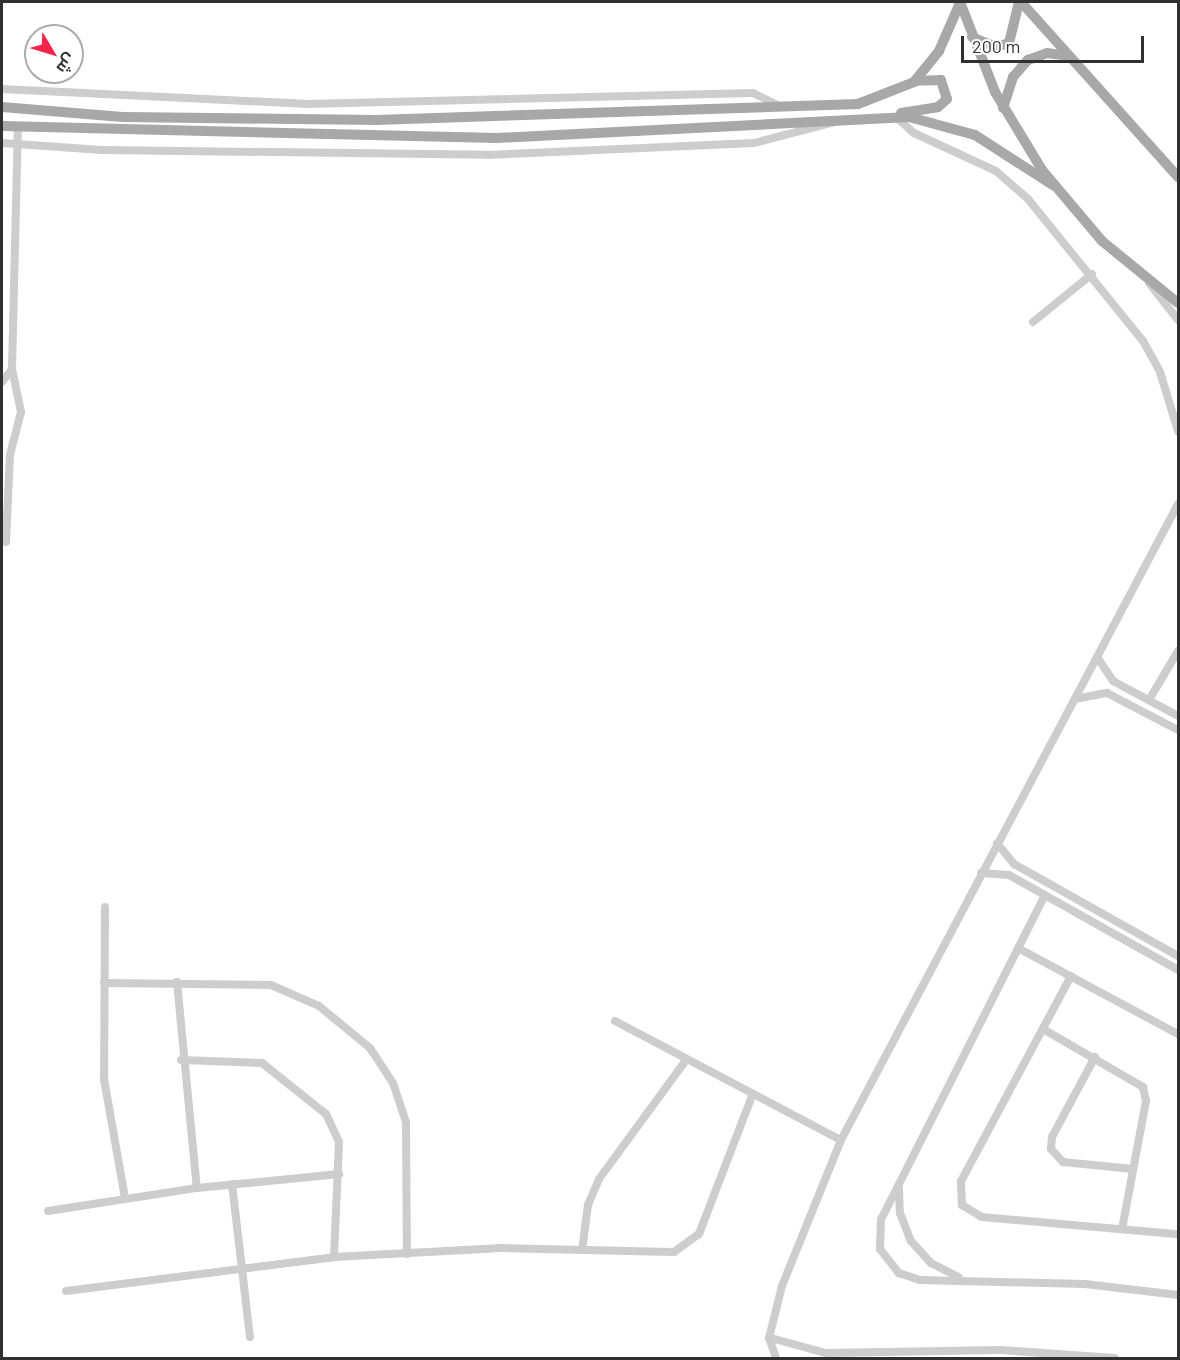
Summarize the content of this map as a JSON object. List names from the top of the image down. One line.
{"scale_bar":"200 m","north":"bottom right"}
